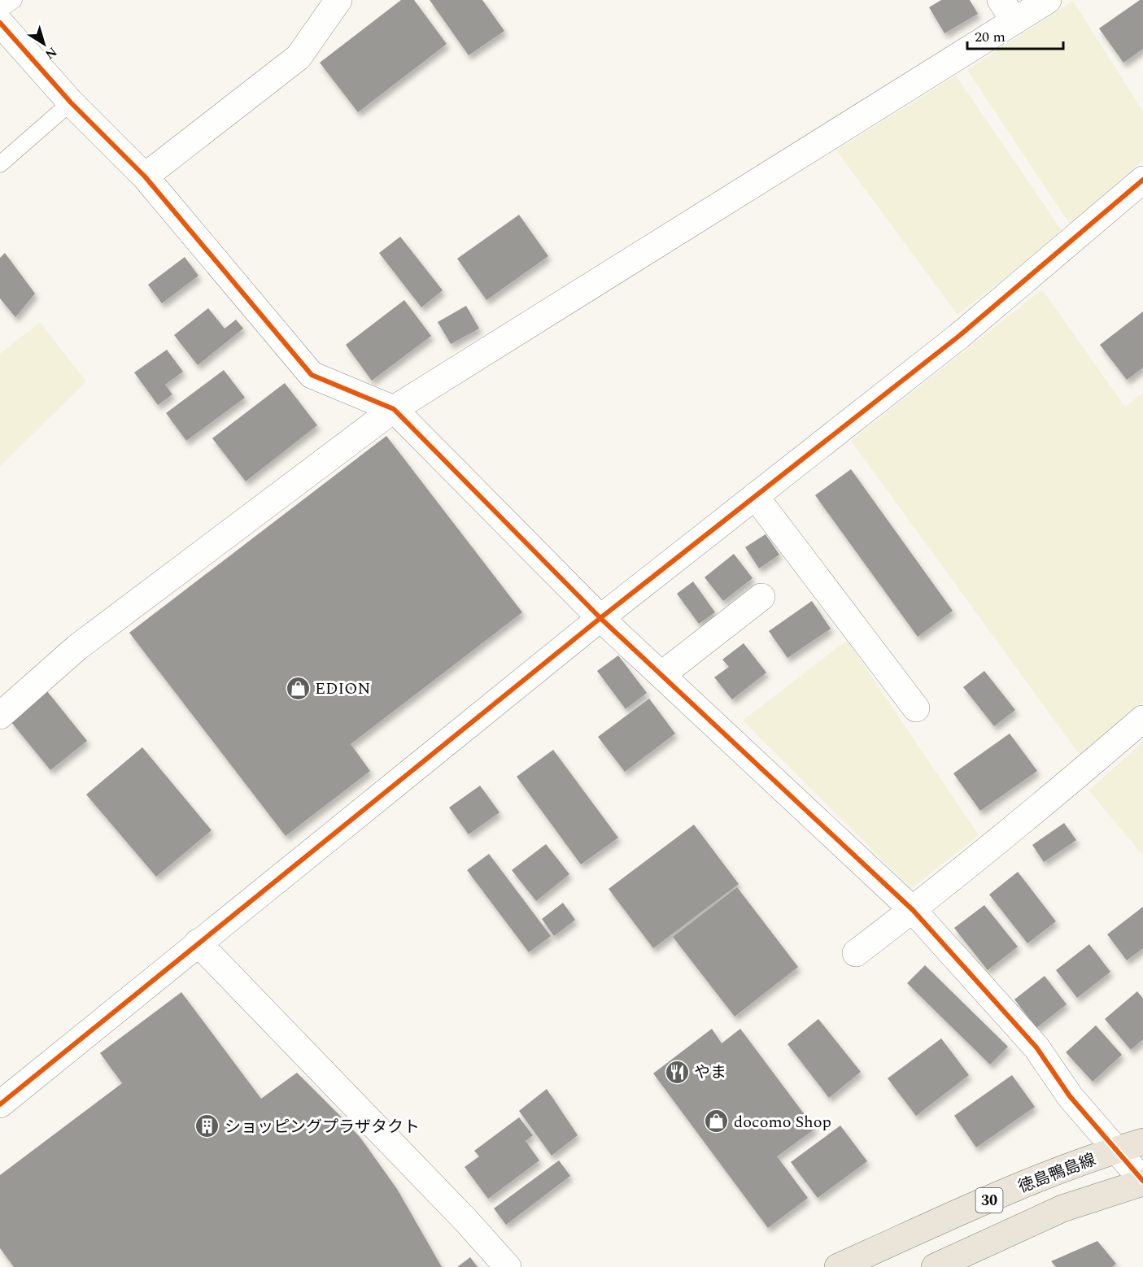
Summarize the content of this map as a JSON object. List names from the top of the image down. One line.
{"streets":{"main road":["徳島鴨島線","30"]},"places":{"shop":["EDION","docomo Shop"],"restaurant":["やま"],"building":["ショッピングプラザタクト"]},"scale_bar":"20 m","north":"bottom right"}
